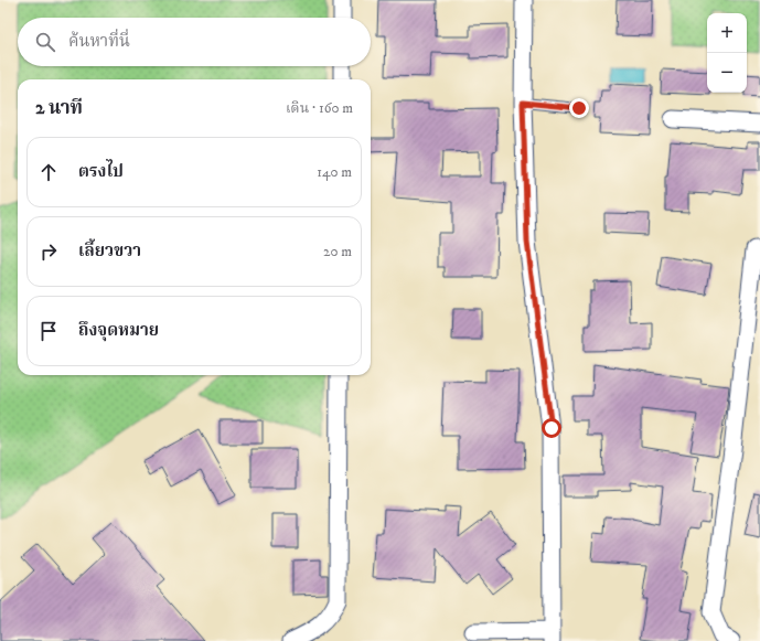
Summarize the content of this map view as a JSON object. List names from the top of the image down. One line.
{"page":{"map_buttons":["+","−"],"search":"ค้นหาที่นี่","heading":["2 นาที","เดิน · 160 m"],"list":[["ตรงไป","140 m"],["เลี้ยวขวา","20 m"],"ถึงจุดหมาย"]}}
